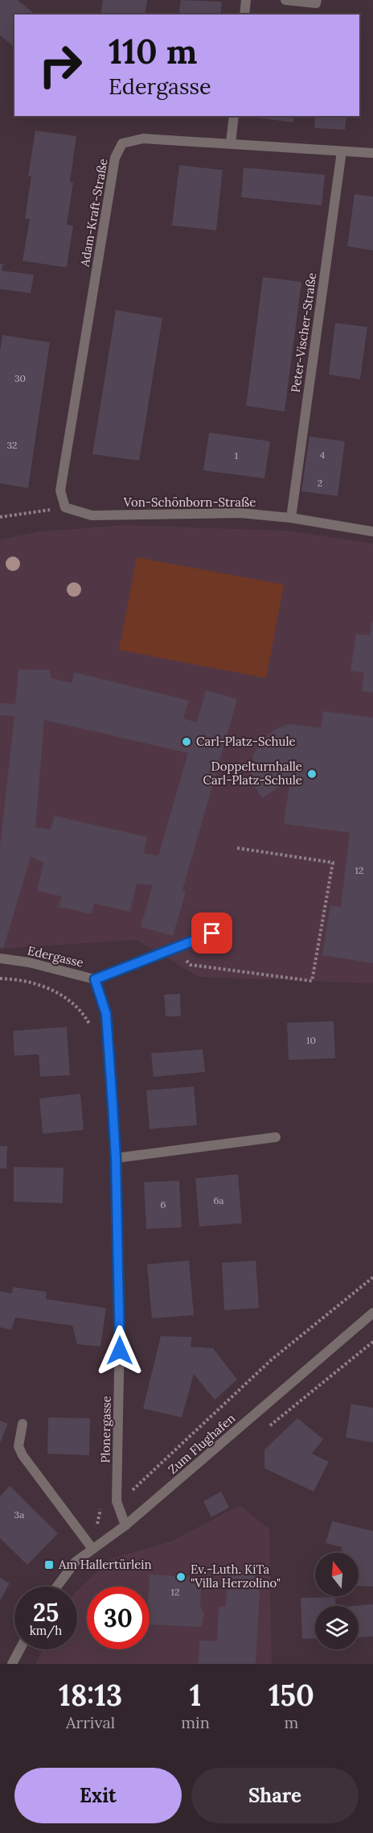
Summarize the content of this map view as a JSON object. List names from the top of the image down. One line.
{"streets":{"street":["Adam-Kraft-Straße","Peter-Vischer-Straße","Von-Schönborn-Straße","Edergasse","Plonergasse","Zum Flughafen"]},"crossings":[["Adam-Kraft-Straße","Peter-Vischer-Straße"],["Adam-Kraft-Straße","Von-Schönborn-Straße"],["Peter-Vischer-Straße","Von-Schönborn-Straße"],["Edergasse","Plonergasse"],["Plonergasse","Zum Flughafen"]],"places":{"other":["Carl-Platz-Schule","Doppelturnhalle Carl-Platz-Schule","Ev.-Luth. KiTa \"Villa Herzolino\""],"transit":["Am Hallertürlein"]},"house_numbers":["30","32","4","1","2","12","10","6a","6","3a","12"],"north":"top","page":{"turn":["110 m","Edergasse"],"speed":"25 km/h","limit":"30","eta":["18:13","Arrival","1","min","150","m"],"buttons":["Exit","Share"]}}
